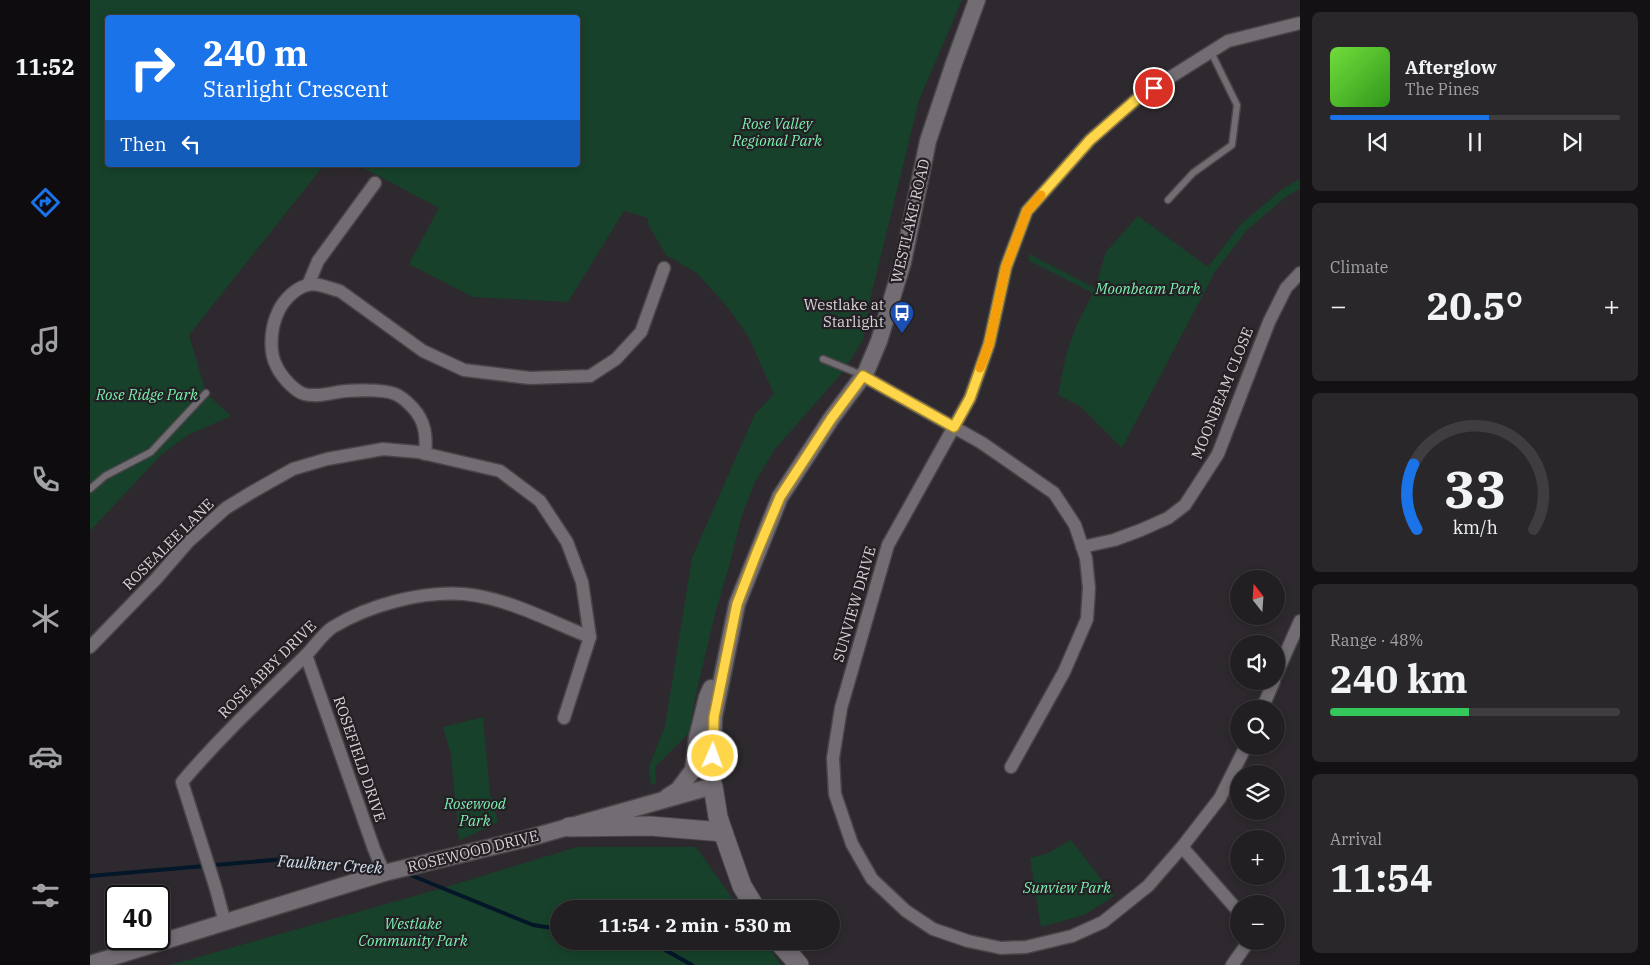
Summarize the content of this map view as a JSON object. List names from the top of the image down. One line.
{"streets":{"main road":["WESTLAKE ROAD"],"street":["MOONBEAM CLOSE","ROSEALEE LANE","SUNVIEW DRIVE","ROSE ABBY DRIVE","ROSEFIELD DRIVE","ROSEWOOD DRIVE"]},"crossings":[["WESTLAKE ROAD","ROSEWOOD DRIVE"],["ROSEALEE LANE","ROSE ABBY DRIVE"],["ROSE ABBY DRIVE","ROSEFIELD DRIVE"],["ROSE ABBY DRIVE","ROSEWOOD DRIVE"],["ROSEFIELD DRIVE","ROSEWOOD DRIVE"]],"water":["Faulkner Creek"],"parks":["Rose Valley Regional Park","Moonbeam Park","Rose Ridge Park","Rosewood Park","Sunview Park","Westlake Community Park"],"places":{"bus stop":["Westlake at Starlight"]},"north":"top","page":{"tabs":"11:52","turn":["240 m","Starlight Crescent"],"song":["Afterglow","The Pines"],"then":"Then","tile":["Climate",["Range · 48%","240 km"],["Arrival","11:54"]],"heat":["−","20.5°","+"],"map_buttons":["+","−"],"limit":"40","trip":"11:54 · 2 min · 530 m","gauge":["33","km/h"]}}
